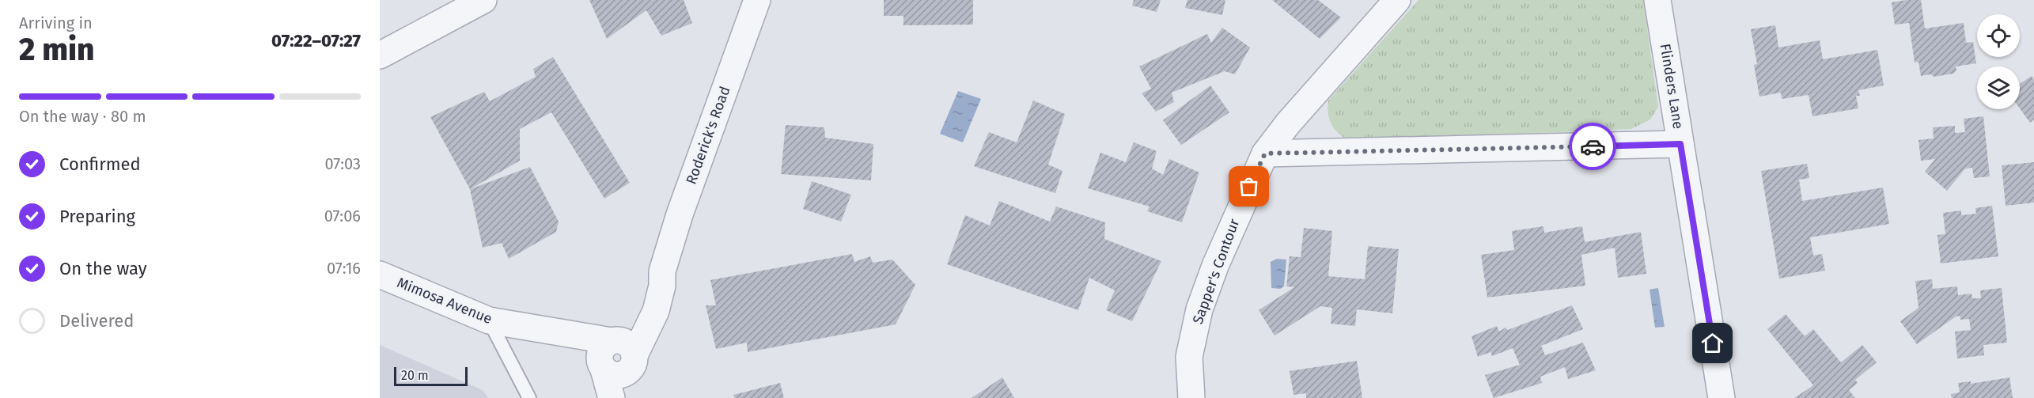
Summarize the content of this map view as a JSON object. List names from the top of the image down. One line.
{"streets":{"street":["Flinders Lane","Roderick's Road","Sapper's Contour","Mimosa Avenue"]},"crossings":[["Roderick's Road","Mimosa Avenue"]],"scale_bar":"20 m","page":{"heading":["2 min","Arriving in","07:22–07:27"],"bar":"On the way · 80 m","list":[["Confirmed","07:03"],["Preparing","07:06"],["On the way","07:16"],"Delivered"],"scale":"20 m"}}
